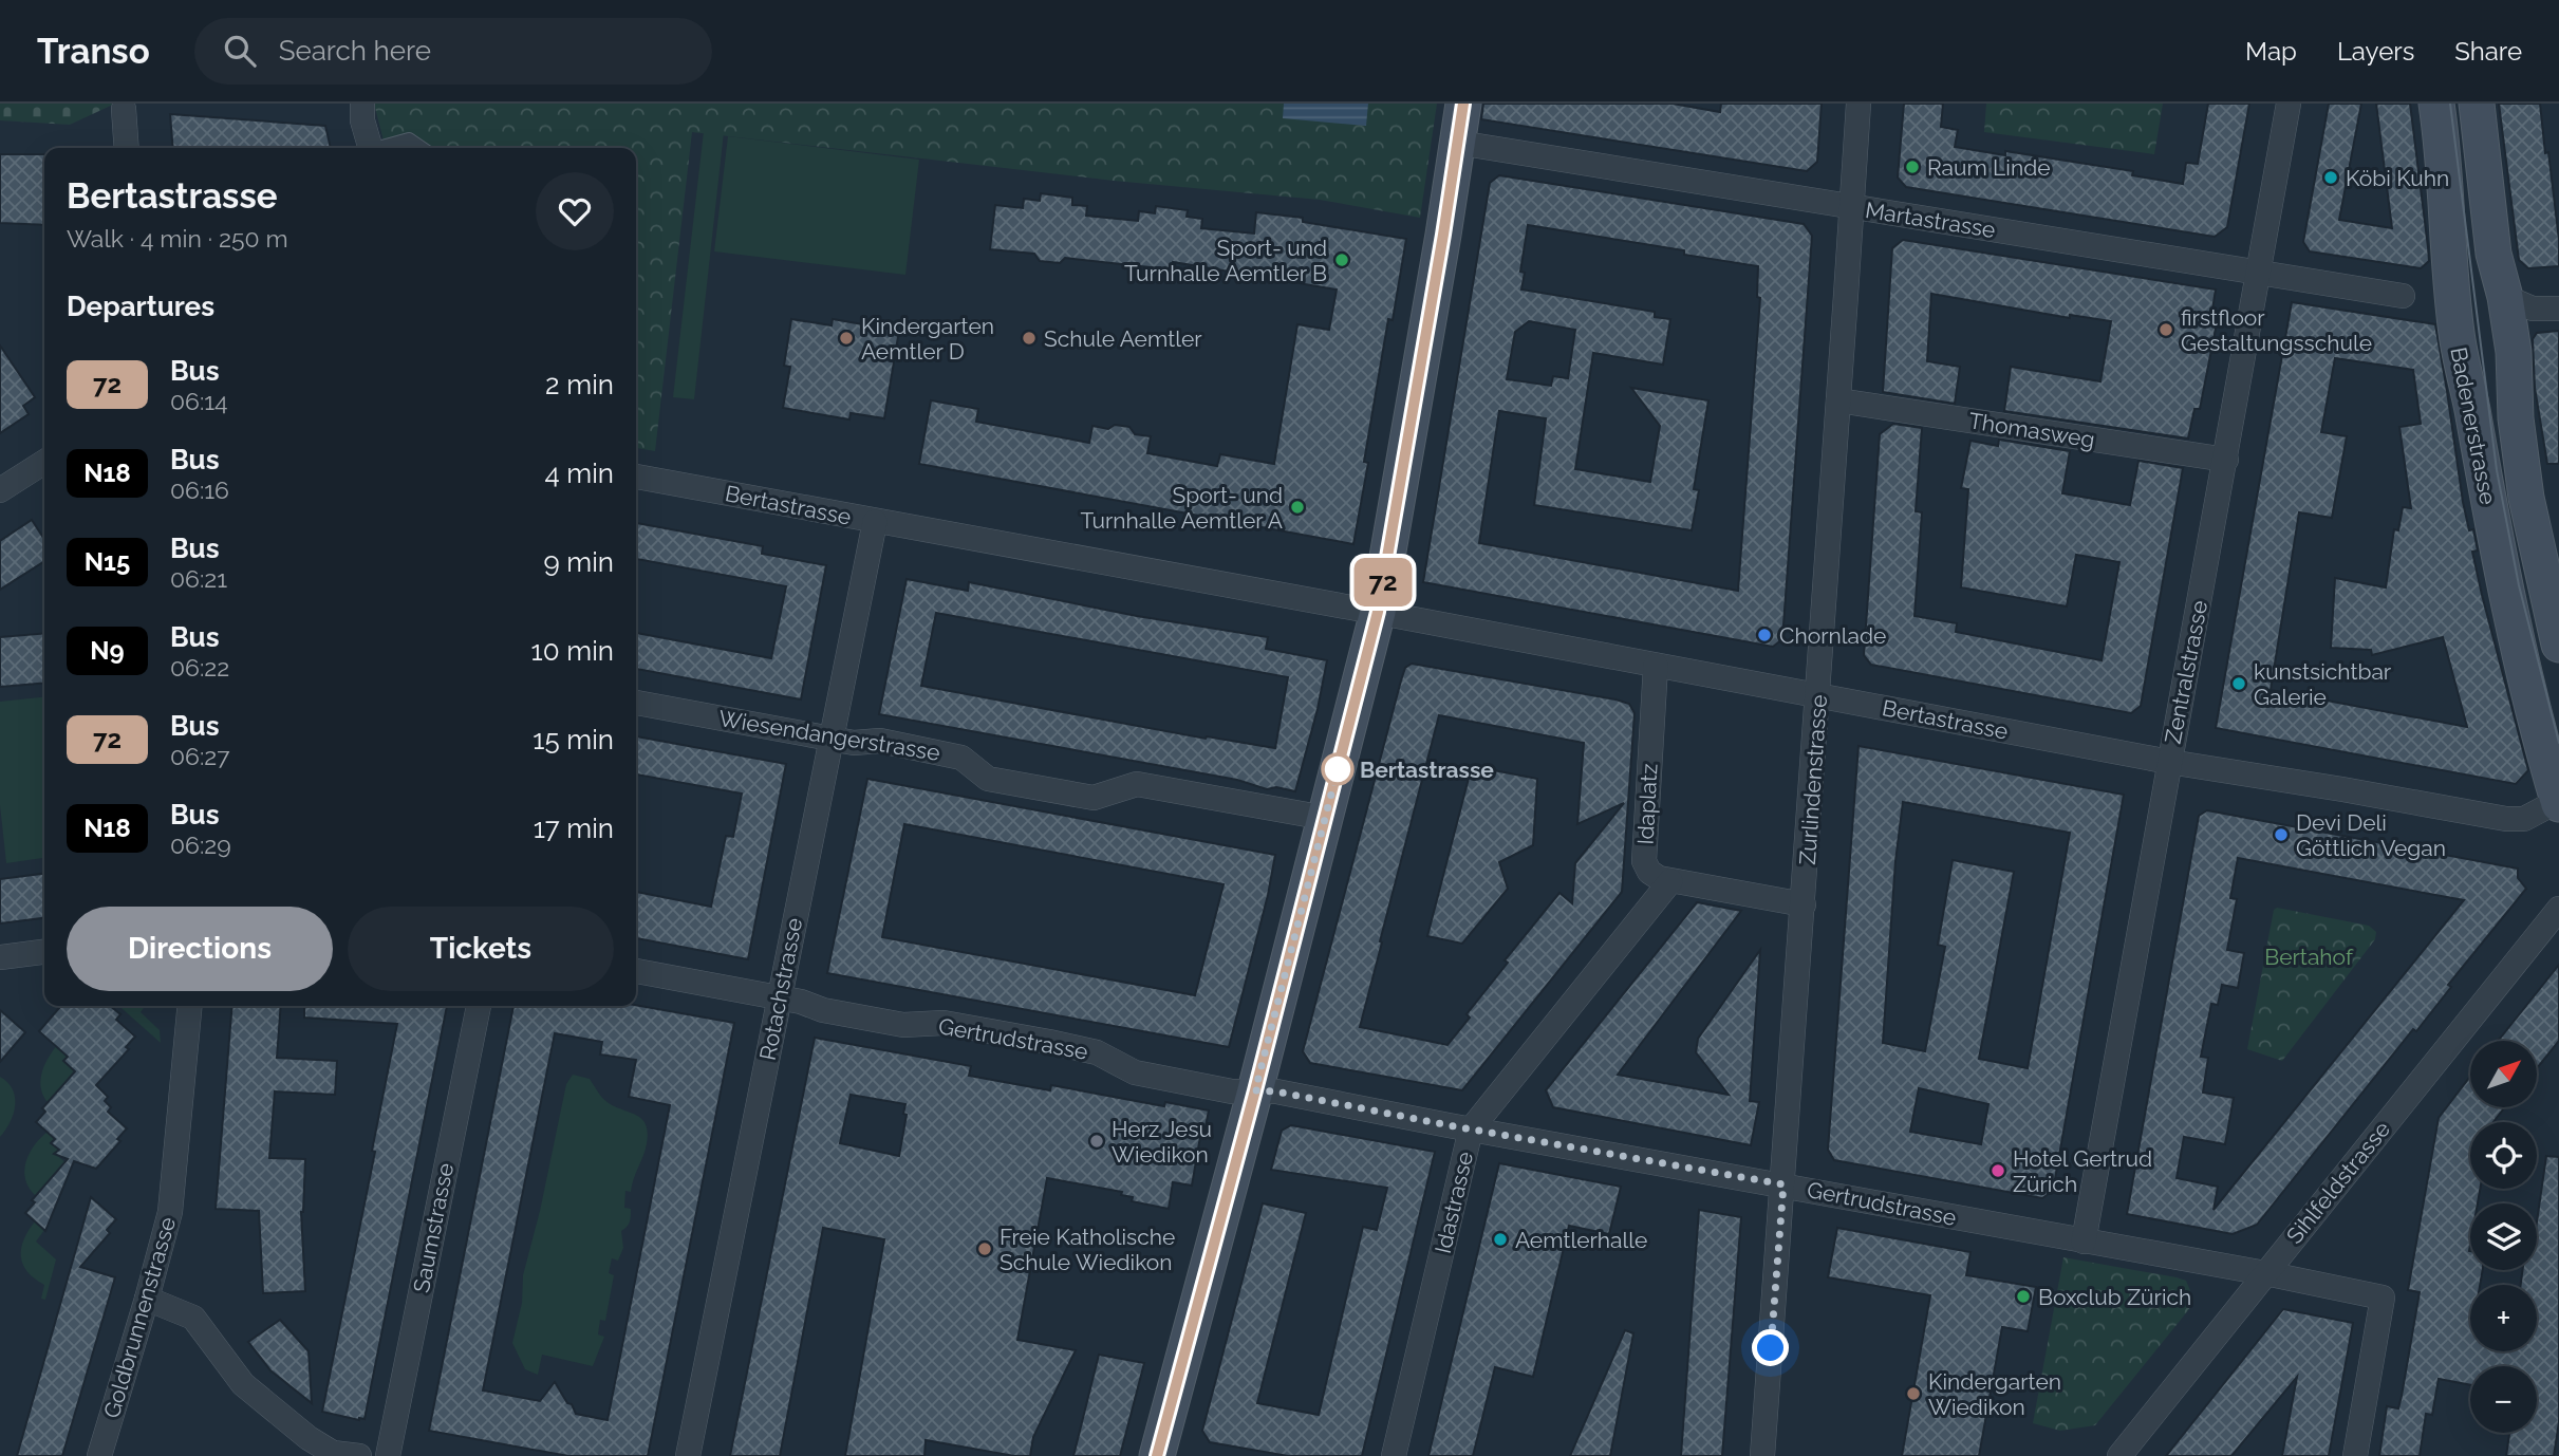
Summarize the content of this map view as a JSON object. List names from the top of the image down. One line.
{"streets":{"street":["Martastrasse","Badenerstrasse","Thomasweg","Bertastrasse","Zentralstrasse","Wiesendangerstrasse","Zurlindenstrasse","Idaplatz","Rotachstrasse","Gertrudstrasse","Sihlfeldstrasse","Idastrasse","Saumstrasse","Goldbrunnenstrasse"]},"crossings":[["Martastrasse","Zentralstrasse"],["Martastrasse","Zurlindenstrasse"],["Badenerstrasse","Bertastrasse"],["Thomasweg","Zentralstrasse"],["Thomasweg","Zurlindenstrasse"],["Bertastrasse","Zentralstrasse"],["Bertastrasse","Zurlindenstrasse"],["Bertastrasse","Idaplatz"],["Bertastrasse","Rotachstrasse"],["Zentralstrasse","Gertrudstrasse"],["Wiesendangerstrasse","Rotachstrasse"],["Zurlindenstrasse","Idaplatz"],["Zurlindenstrasse","Gertrudstrasse"],["Idaplatz","Idastrasse"],["Rotachstrasse","Gertrudstrasse"],["Gertrudstrasse","Sihlfeldstrasse"],["Gertrudstrasse","Idastrasse"]],"parks":["Bertahof"],"places":["Raum Linde","Köbi Kuhn","Sport- und Turnhalle Aemtler B","firstfloor Gestaltungsschule","Kindergarten Aemtler D","Schule Aemtler","Sport- und Turnhalle Aemtler A","Chornlade","kunstsichtbar Galerie","Bertastrasse","Devi Deli Göttlich Vegan","Herz Jesu Wiedikon","Hotel Gertrud Zürich","Aemtlerhalle","Freie Katholische Schule Wiedikon","Boxclub Zürich","Kindergarten Wiedikon"],"lines":["bus line 72"],"north":"top right","page":{"header":"Transo","search":"Search here","nav":["Map","Layers","Share"],"on_map":"72","heading":[["Bertastrasse","Walk · 4 min · 250 m"],"Departures"],"list":[{"mark":"72","name":"Bus","note":"06:14","value":"2 min"},{"mark":"N18","name":"Bus","note":"06:16","value":"4 min"},{"mark":"N15","name":"Bus","note":"06:21","value":"9 min"},{"mark":"N9","name":"Bus","note":"06:22","value":"10 min"},{"mark":"72","name":"Bus","note":"06:27","value":"15 min"},{"mark":"N18","name":"Bus","note":"06:29","value":"17 min"}],"buttons":["Directions","Tickets"],"map_buttons":["+","−"]}}
